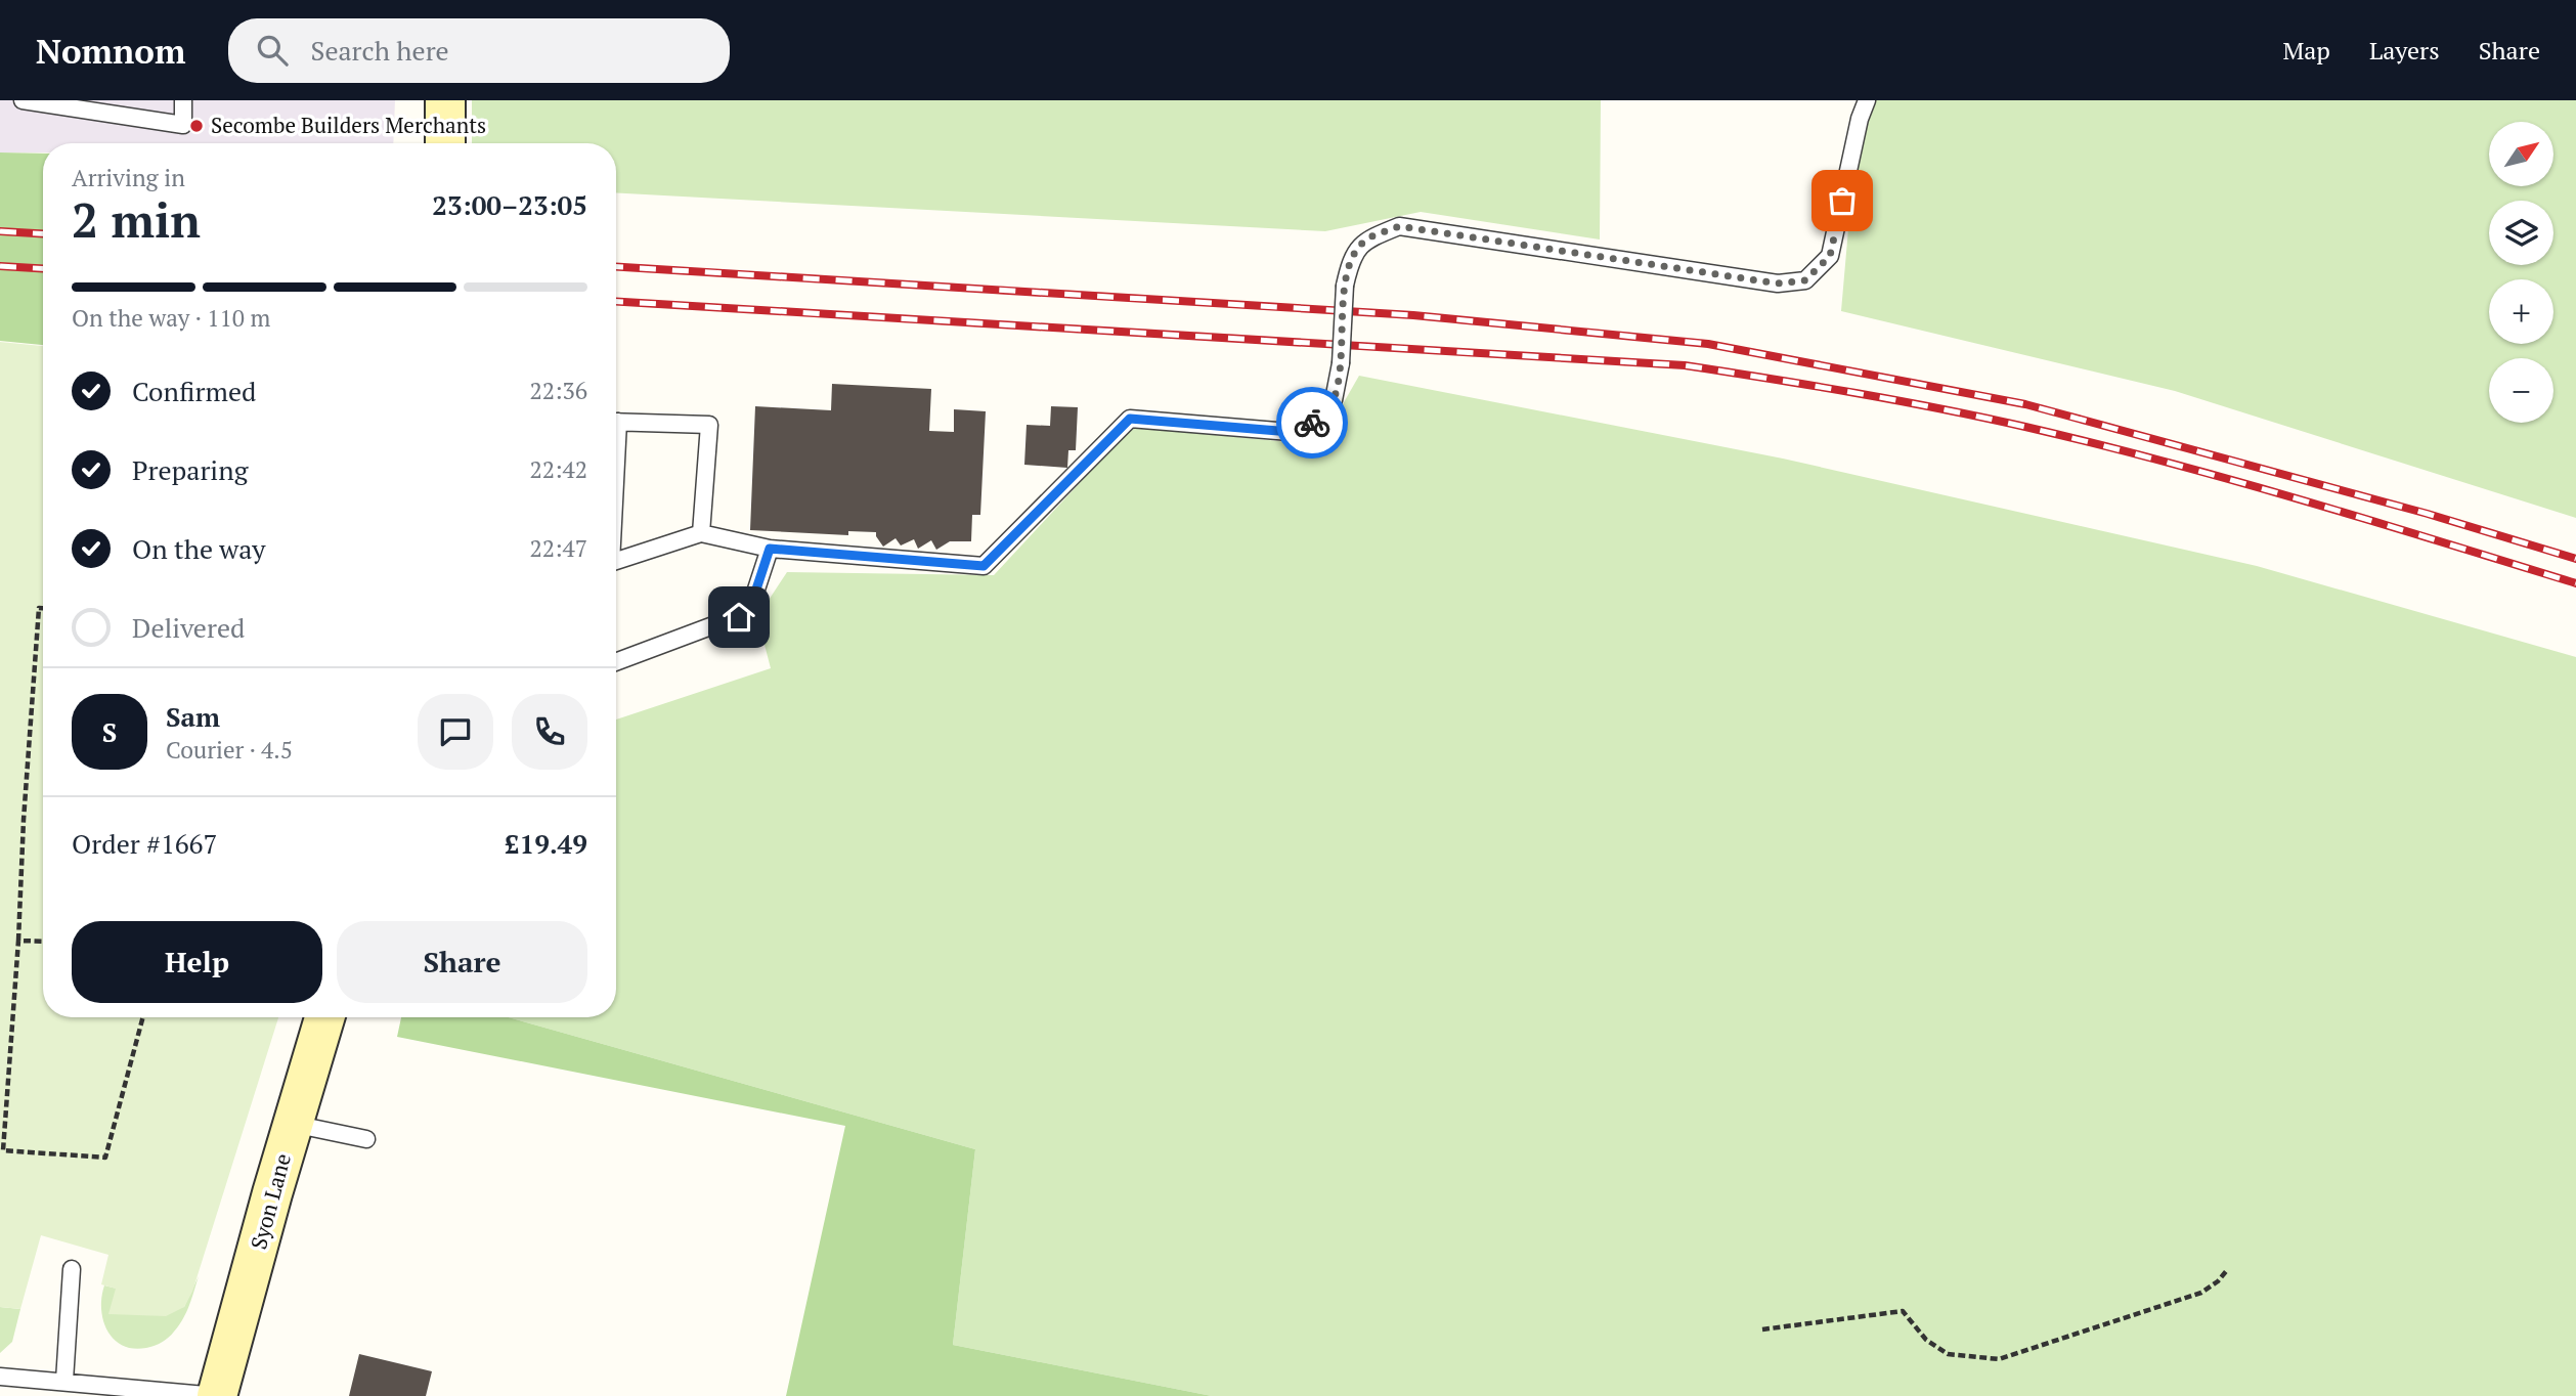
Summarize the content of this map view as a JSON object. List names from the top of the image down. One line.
{"streets":{"main road":["Syon Lane"]},"places":["Secombe Builders Merchants"],"north":"top right","page":{"header":"Nomnom","search":"Search here","nav":["Map","Layers","Share"],"map_buttons":["+","−"],"heading":["2 min","Arriving in","23:00–23:05"],"panel":["Sam","Courier · 4.5","Order #1667","£19.49"],"bar":"On the way · 110 m","list":[["Confirmed","22:36"],["Preparing","22:42"],["On the way","22:47"],"Delivered"],"round":"S","buttons":["Help","Share"]}}
